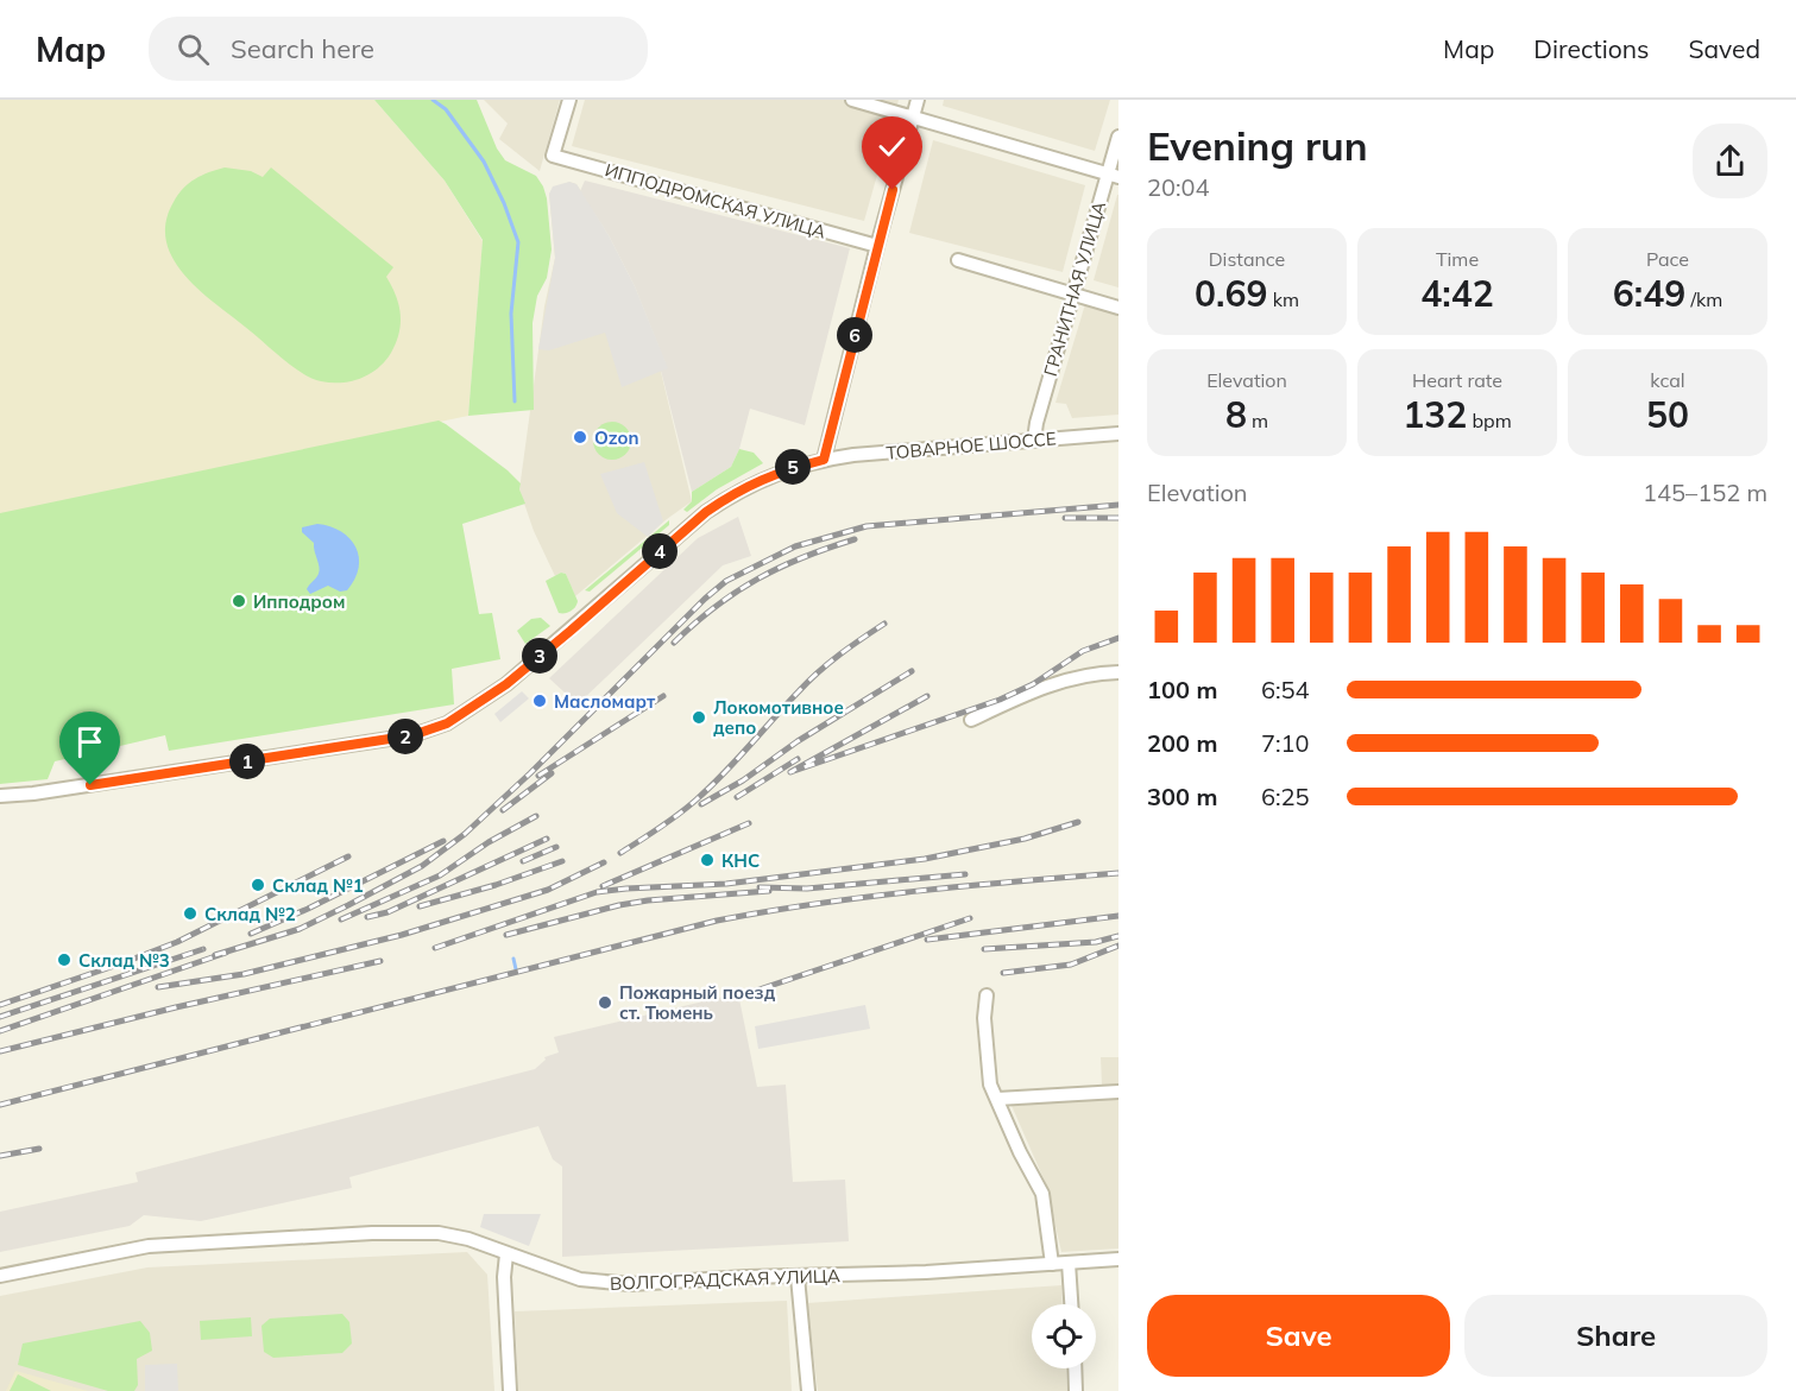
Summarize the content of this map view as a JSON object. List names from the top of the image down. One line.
{"streets":{"street":["ИППОДРОМСКАЯ УЛИЦА","ГРАНИТНАЯ УЛИЦА","ТОВАРНОЕ ШОССЕ","ВОЛГОГРАДСКАЯ УЛИЦА"]},"crossings":[["ГРАНИТНАЯ УЛИЦА","ТОВАРНОЕ ШОССЕ"]],"places":["Ozon","Ипподром","Масломарт","Локомотивное депо","КНС","Склад №1","Склад №2","Склад №3","Пожарный поезд ст. Тюмень"],"page":{"header":"Map","search":"Search here","nav":["Map","Directions","Saved"],"heading":["Evening run","20:04"],"stats":[["Distance","0.69 km"],["Time","4:42"],["Pace","6:49 /km"],["Elevation","8 m"],["Heart rate","132 bpm"],["kcal","50"]],"pins":["6","5","4","3","2","1"],"chart":["Elevation","145–152 m"],"list":[{"name":"100 m","note":"6:54"},{"name":"200 m","note":"7:10"},{"name":"300 m","note":"6:25"}],"buttons":["Save","Share"]}}
